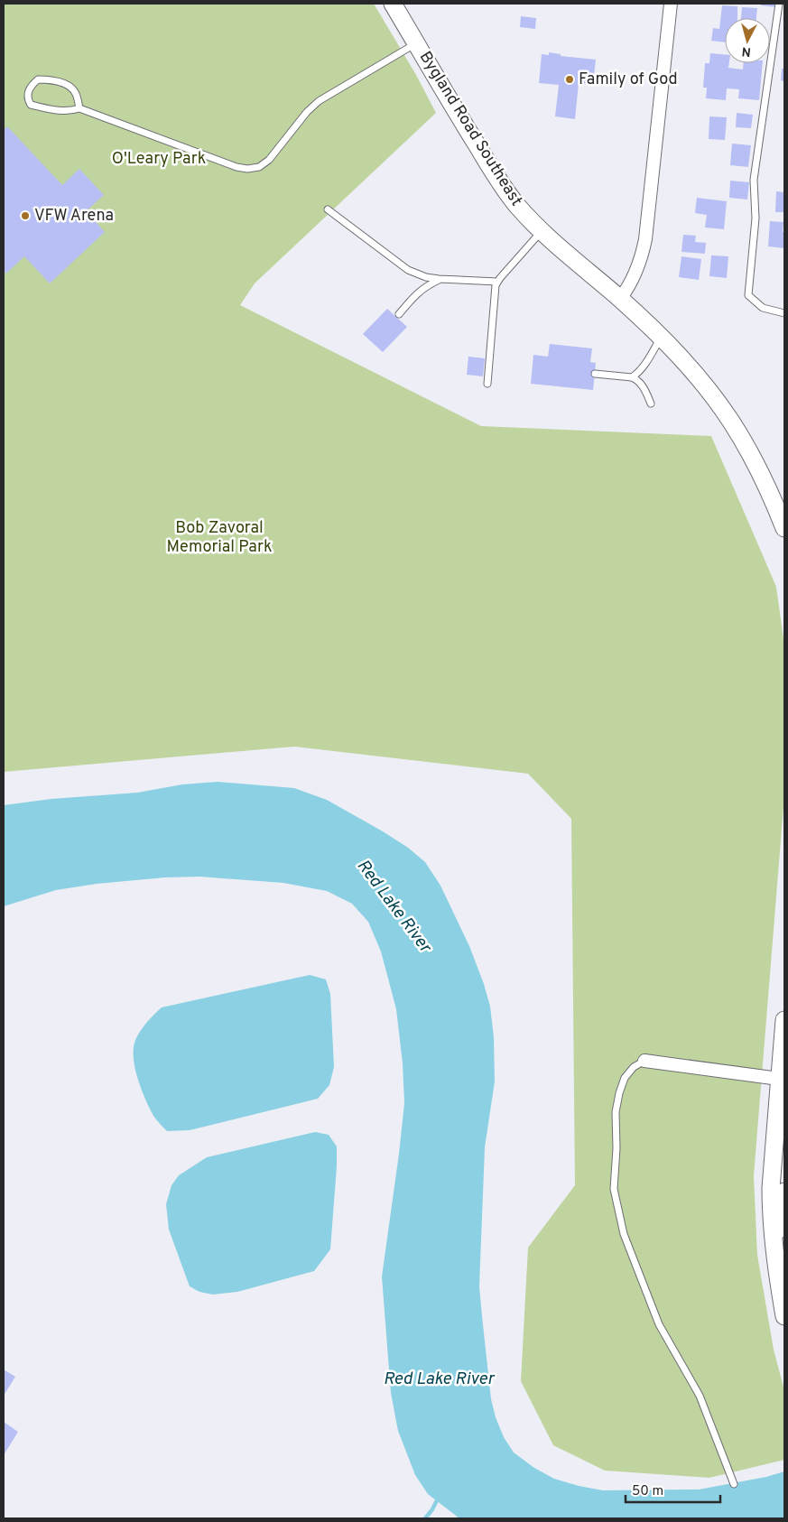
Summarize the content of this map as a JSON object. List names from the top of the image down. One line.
{"streets":{"street":["Bygland Road Southeast"]},"water":["Red Lake River"],"parks":["O'Leary Park","Bob Zavoral Memorial Park"],"places":["Family of God","VFW Arena"],"scale_bar":"50 m","north":"bottom"}
